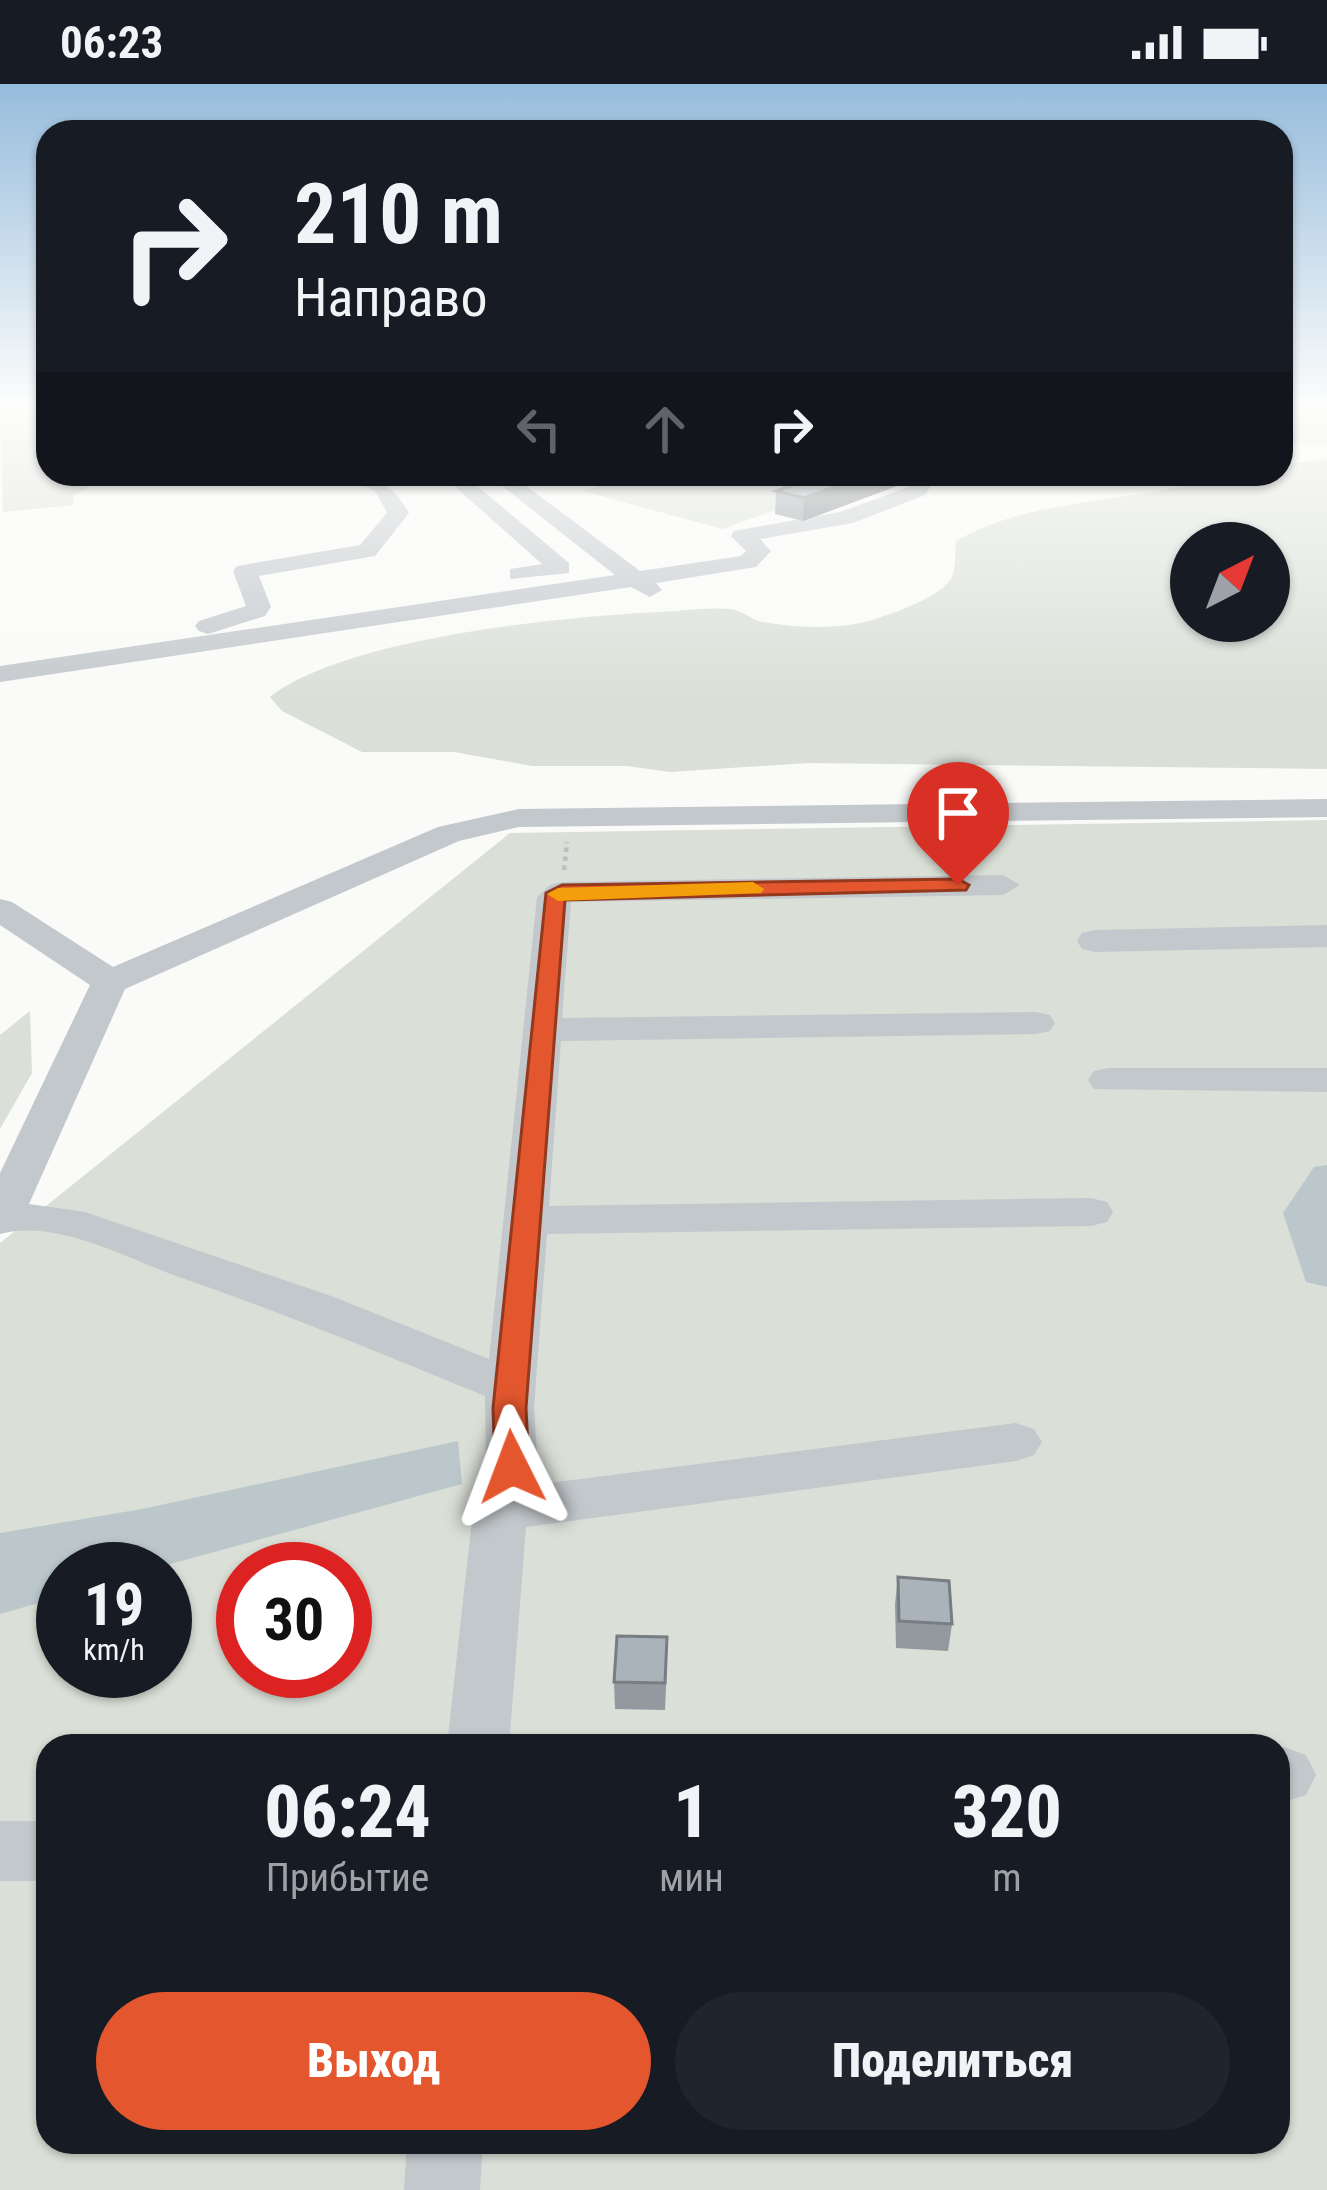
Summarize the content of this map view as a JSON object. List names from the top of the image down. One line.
{"north":"top right","page":{"status":"06:23","turn":["210 m","Направо"],"speed":"19 km/h","limit":"30","eta":["06:24","Прибытие","1","мин","320","m"],"buttons":["Выход","Поделиться"]}}
